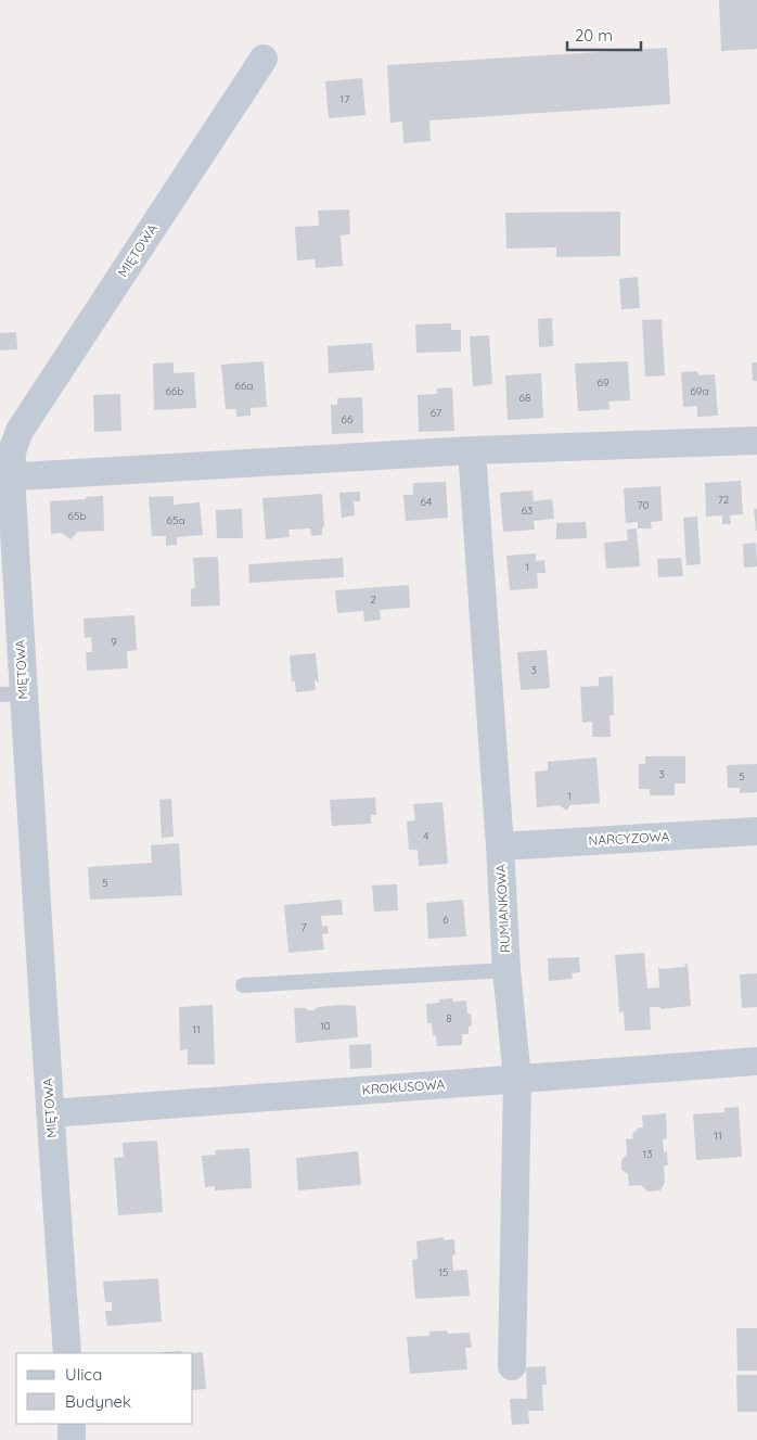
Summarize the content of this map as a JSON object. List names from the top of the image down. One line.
{"streets":{"street":["MIĘTOWA","NARCYZOWA","RUMIANKOWA","KROKUSOWA"]},"crossings":[["MIĘTOWA","KROKUSOWA"],["NARCYZOWA","RUMIANKOWA"],["RUMIANKOWA","KROKUSOWA"]],"house_numbers":["17","69","66a","66b","69a","68","67","66","72","64","70","63","65b","65a","1","2","9","3","3","5","1","4","5","6","7","8","10","11","11","13","15"],"legend":["Ulica","Budynek"],"scale_bar":"20 m"}
